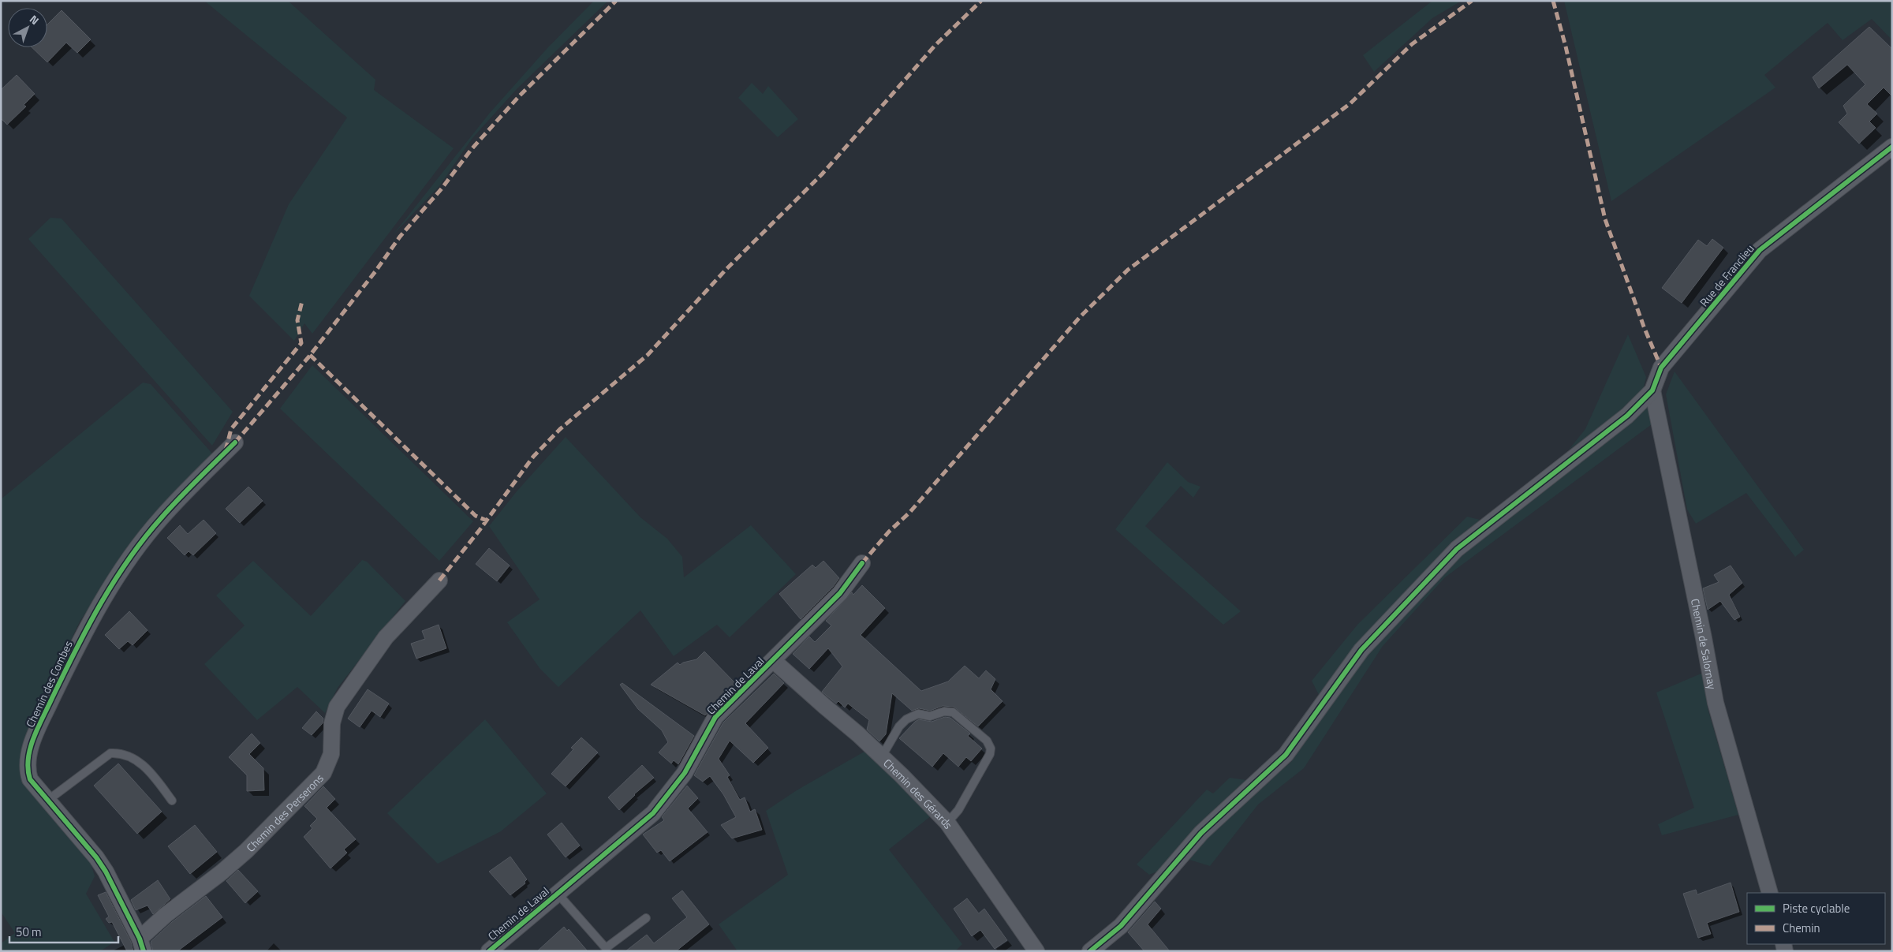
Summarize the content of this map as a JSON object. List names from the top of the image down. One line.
{"streets":{"street":["Rue de Franclieu","Chemin de Salornay","Chemin des Combes","Chemin de Laval","Chemin des Gérards","Chemin des Perserons"]},"crossings":[["Rue de Franclieu","Chemin de Salornay"],["Chemin des Combes","Chemin des Perserons"],["Chemin de Laval","Chemin des Gérards"]],"legend":["Piste cyclable","Chemin"],"scale_bar":"50 m","north":"top right"}
